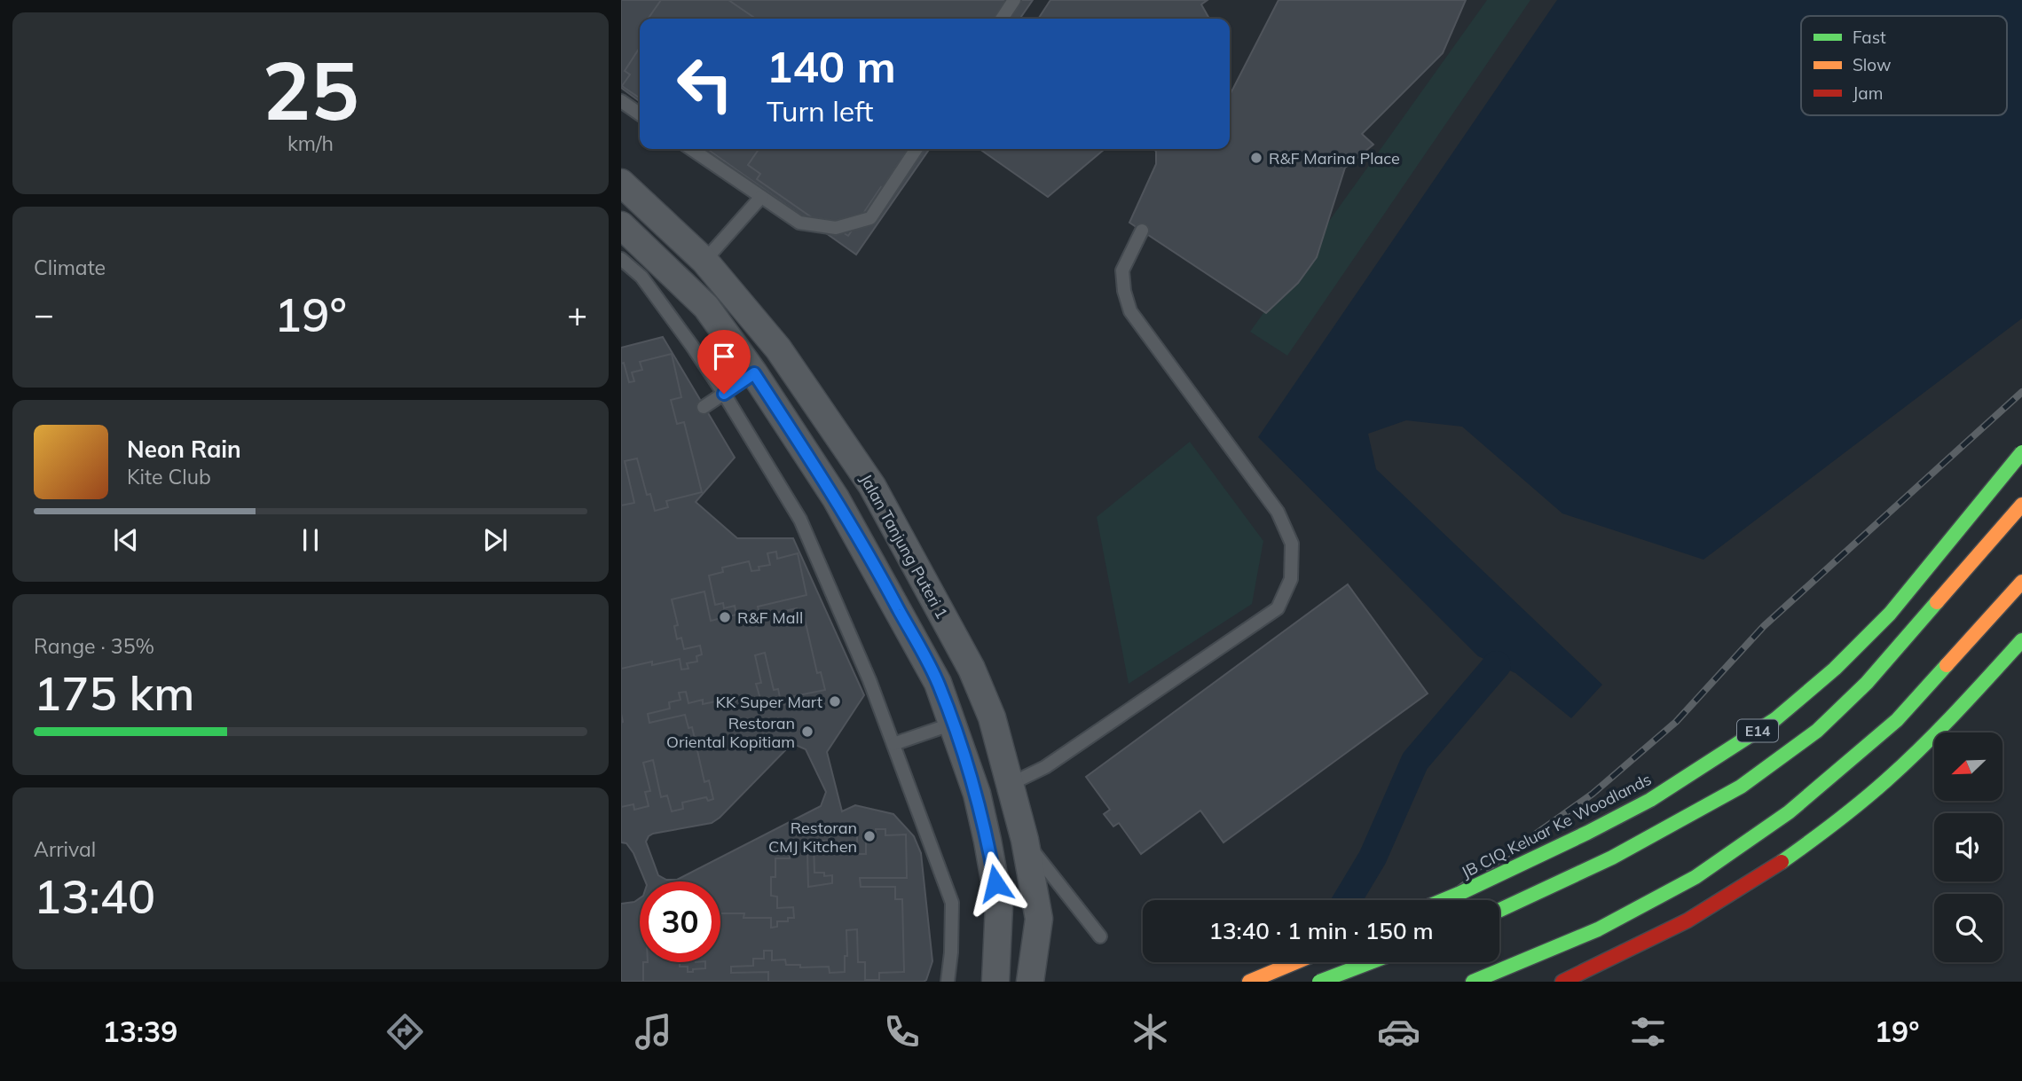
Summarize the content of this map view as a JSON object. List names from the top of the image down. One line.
{"streets":{"highway":["E14","JB CIQ Keluar Ke Woodlands"],"street":["Jalan Tanjung Puteri 1"]},"places":["R&F Marina Place","R&F Mall","KK Super Mart","Restoran Oriental Kopitiam","Restoran CMJ Kitchen"],"legend":["Fast","Slow","Jam"],"north":"bottom left","page":{"tile":[["25","km/h"],"Climate",["Range · 35%","175 km"],["Arrival","13:40"]],"turn":["140 m","Turn left"],"heat":["−","19°","+"],"song":["Neon Rain","Kite Club"],"limit":"30","trip":"13:40 · 1 min · 150 m","tabs":["13:39","19°"]}}
